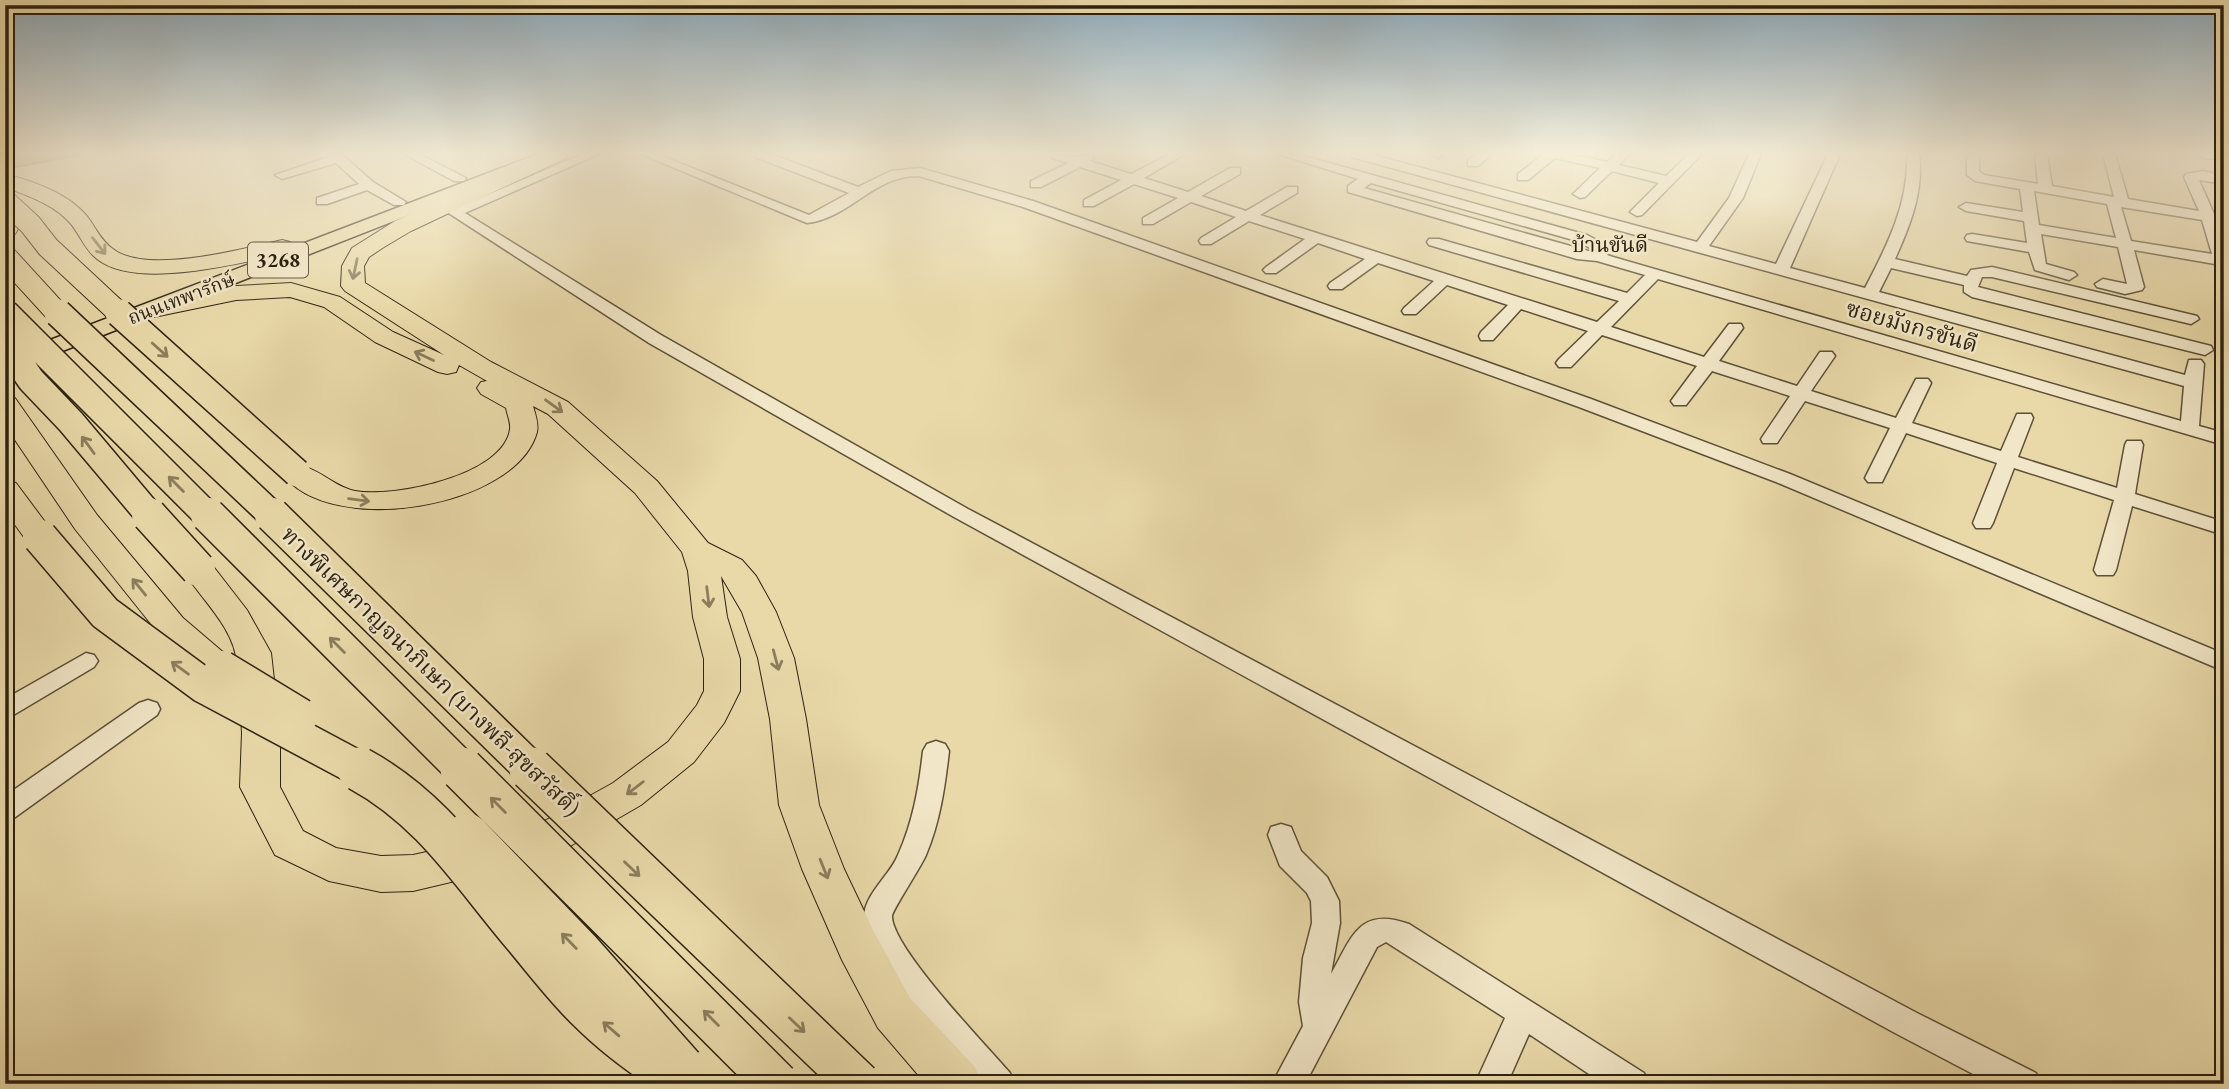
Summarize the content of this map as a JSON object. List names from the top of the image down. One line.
{"streets":{"highway":["ทางพิเศษกาญจนาภิเษก (บางพลี-สุขสวัสดิ์)"],"main road":["3268","ถนนเทพารักษ์"],"street":["ซอยมังกรขันดี"]},"districts":["บ้านขันดี"]}
